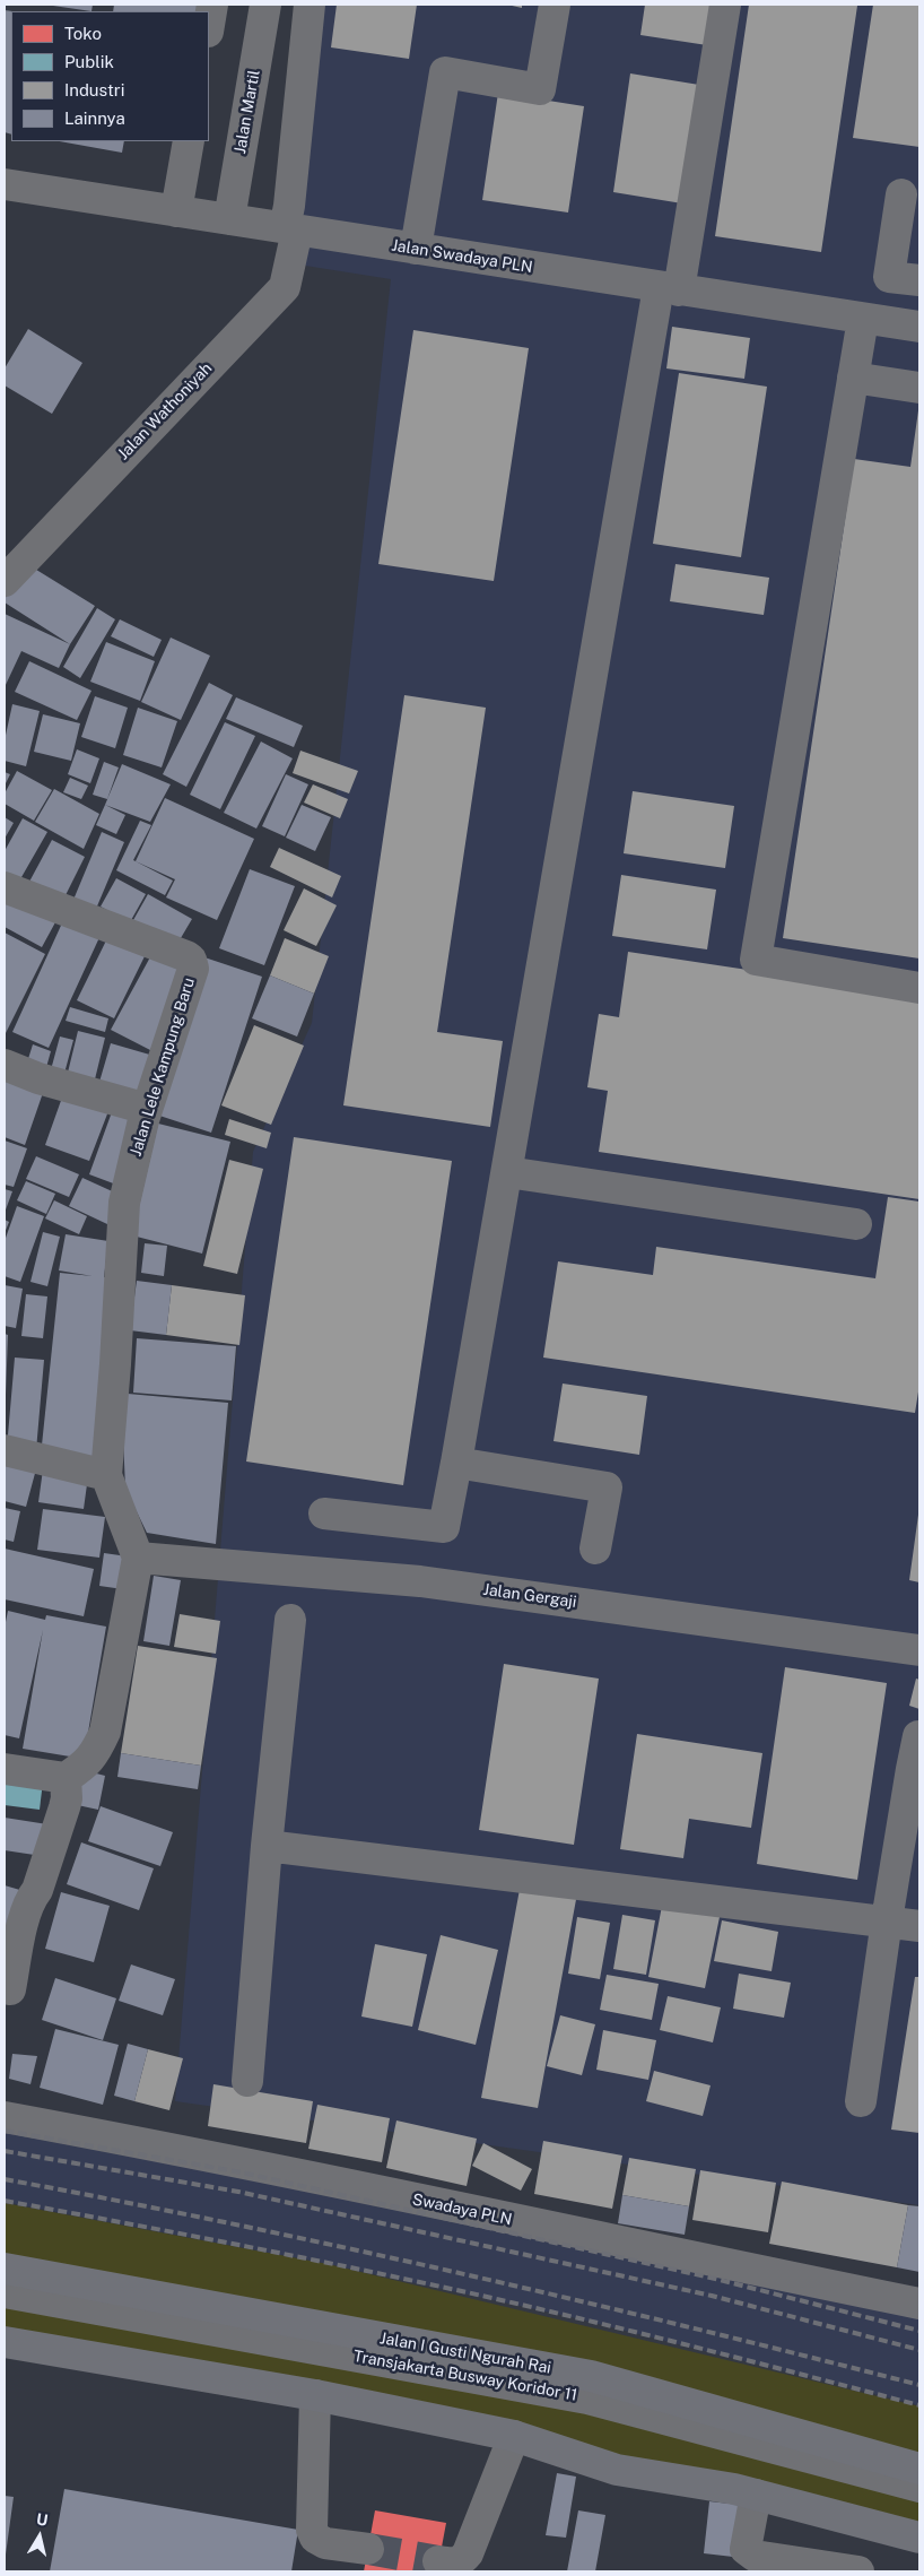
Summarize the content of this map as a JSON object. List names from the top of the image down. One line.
{"streets":{"main road":["Jalan I Gusti Ngurah Rai"],"street":["Jalan Martil","Jalan Swadaya PLN","Jalan Wathoniyah","Jalan Lele Kampung Baru","Jalan Gergaji","Swadaya PLN","Transjakarta Busway Koridor 11"]},"crossings":[["Jalan Martil","Jalan Swadaya PLN"],["Jalan Swadaya PLN","Jalan Wathoniyah"],["Jalan Lele Kampung Baru","Jalan Gergaji"]],"legend":["Toko","Publik","Industri","Lainnya"],"north":"top"}
